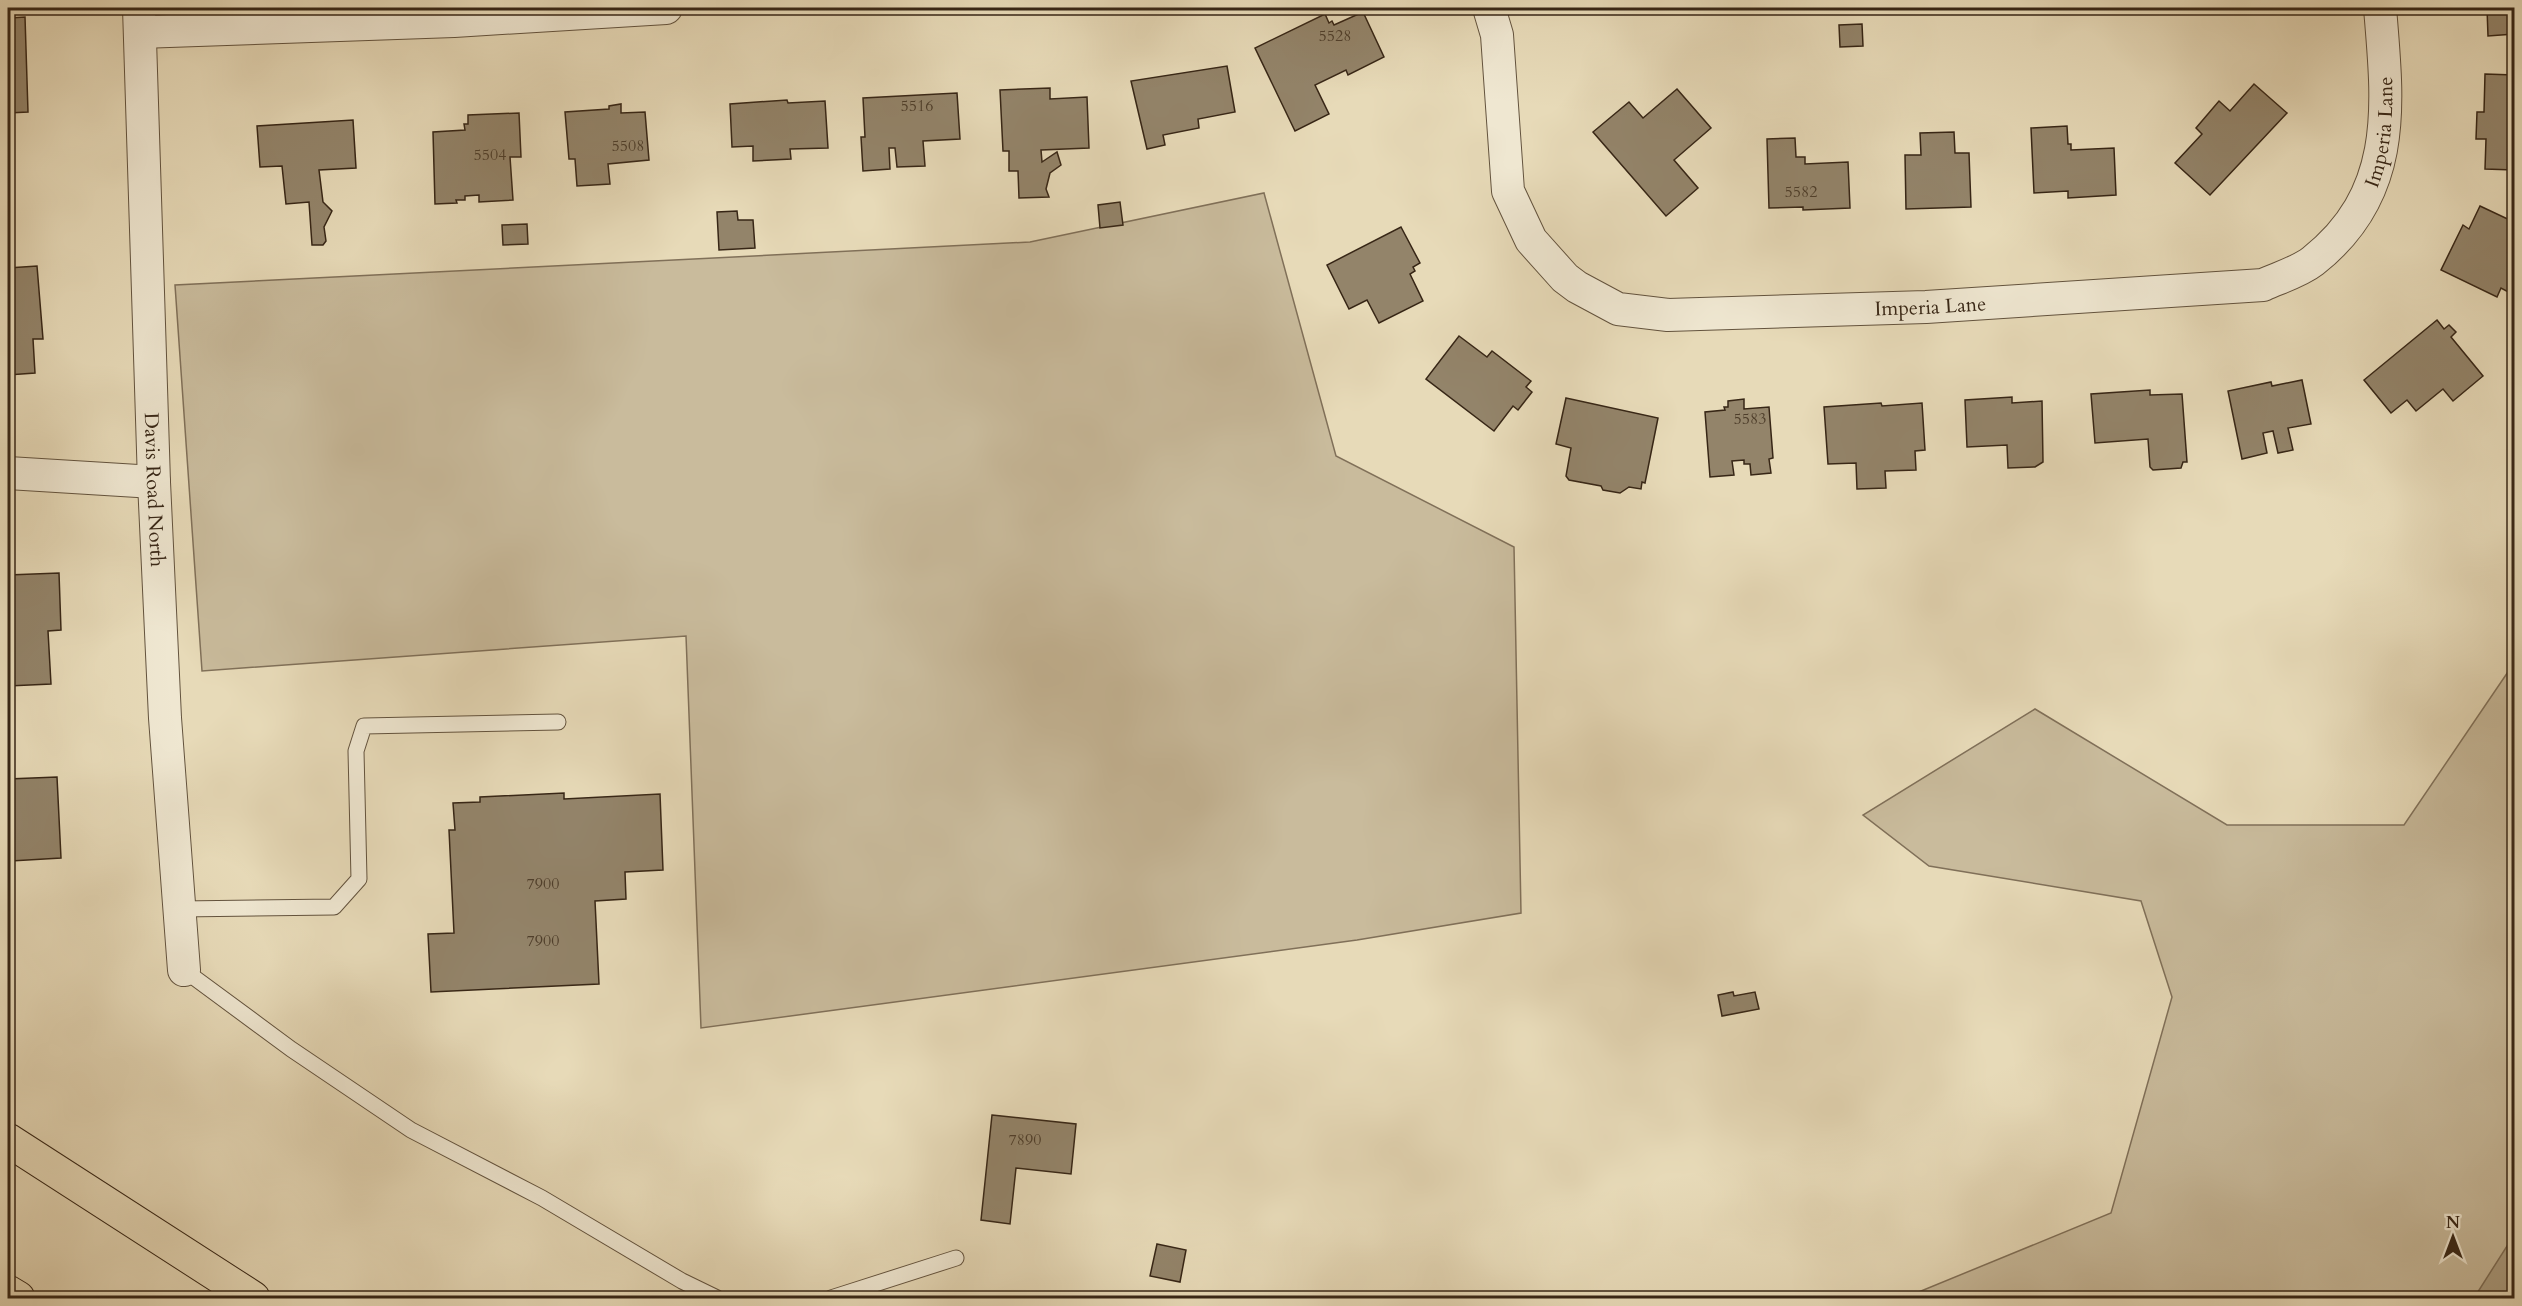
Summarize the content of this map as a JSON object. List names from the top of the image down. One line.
{"streets":{"street":["Imperia Lane","Davis Road North"]},"house_numbers":["5528","5516","5508","5504","5582","5583","7900","7900","7890"],"north":"top"}
